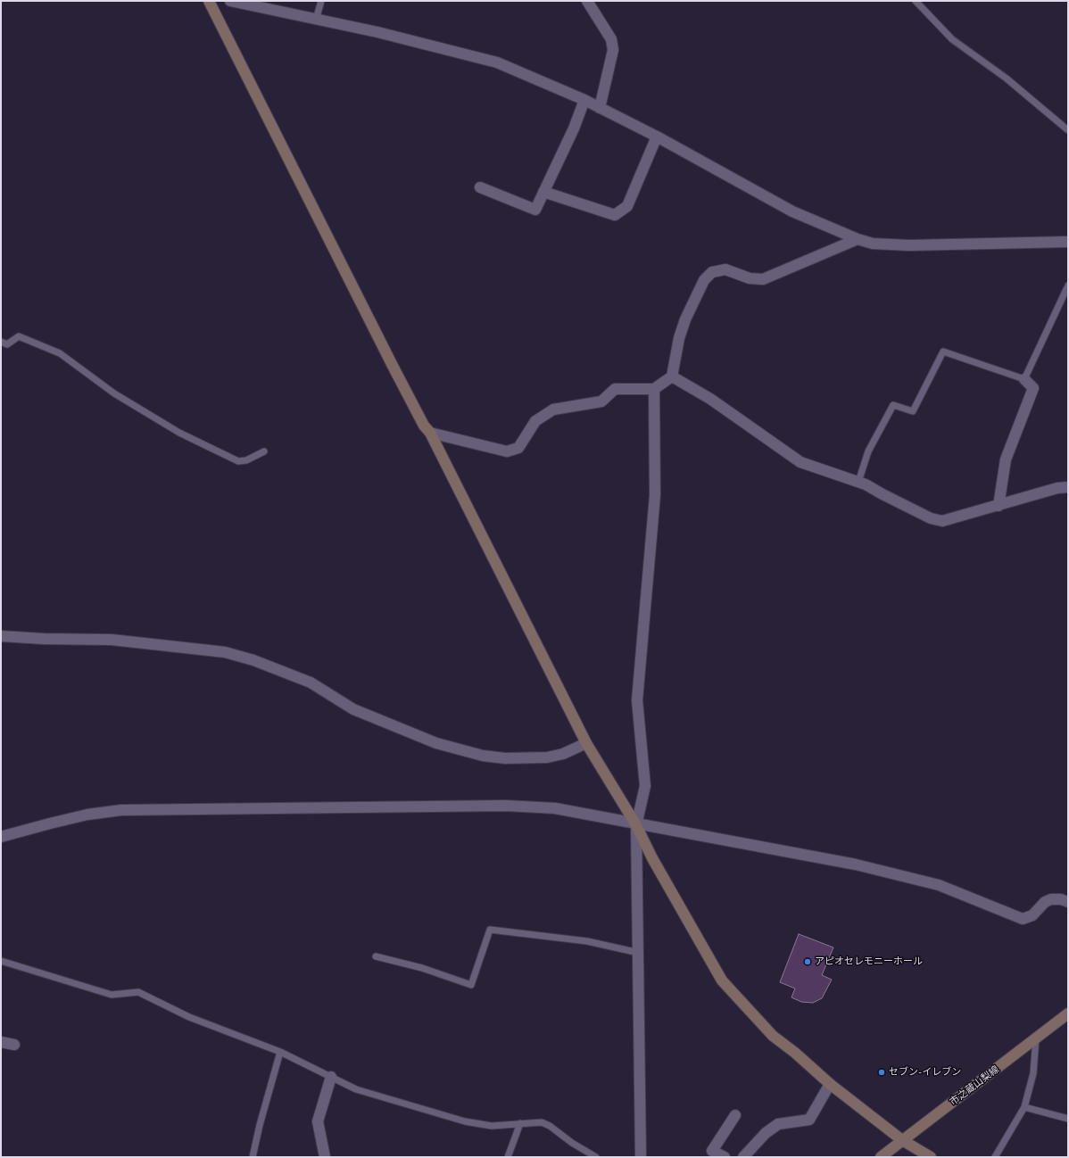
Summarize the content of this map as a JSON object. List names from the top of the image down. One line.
{"streets":{"street":["市之蔵山梨線"]},"places":["アピオセレモニーホール","セブン-イレブン"]}
